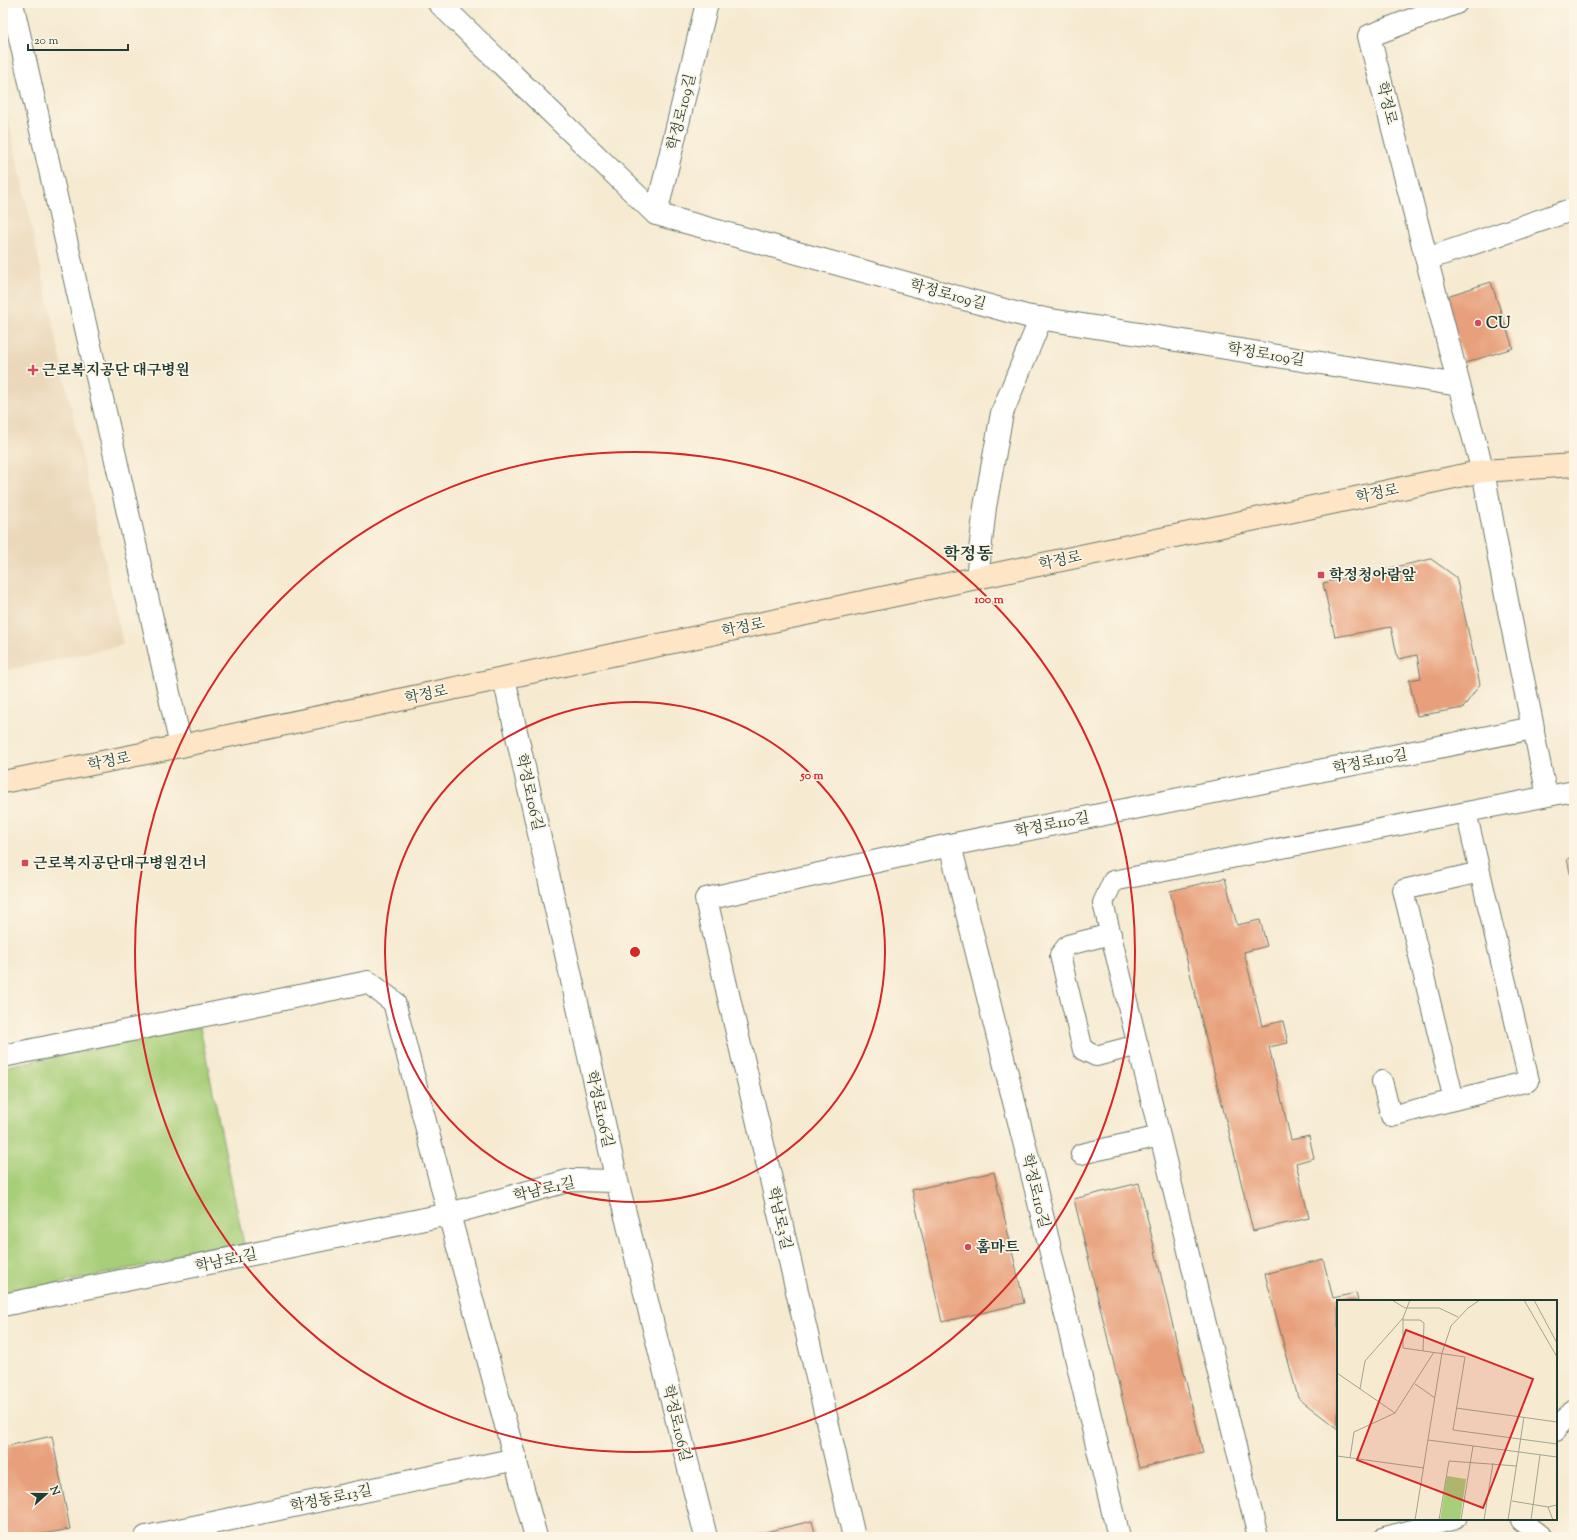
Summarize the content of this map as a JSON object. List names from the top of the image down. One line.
{"streets":{"main road":["학정로"],"street":["학정로109길","학정로110길","학정로106길","학남로1길","학남로3길","학정동로13길"]},"crossings":[["학정로","학정로109길"],["학정로","학정로106길"],["학정로110길","학남로3길"],["학정로106길","학남로1길"]],"districts":["학정동"],"places":{"other":["CU","홈마트"],"health":["근로복지공단 대구병원"],"transit":["학정청아람앞","근로복지공단대구병원건너"]},"scale_bar":"20 m","north":"right","rings":["100 m","50 m"]}
